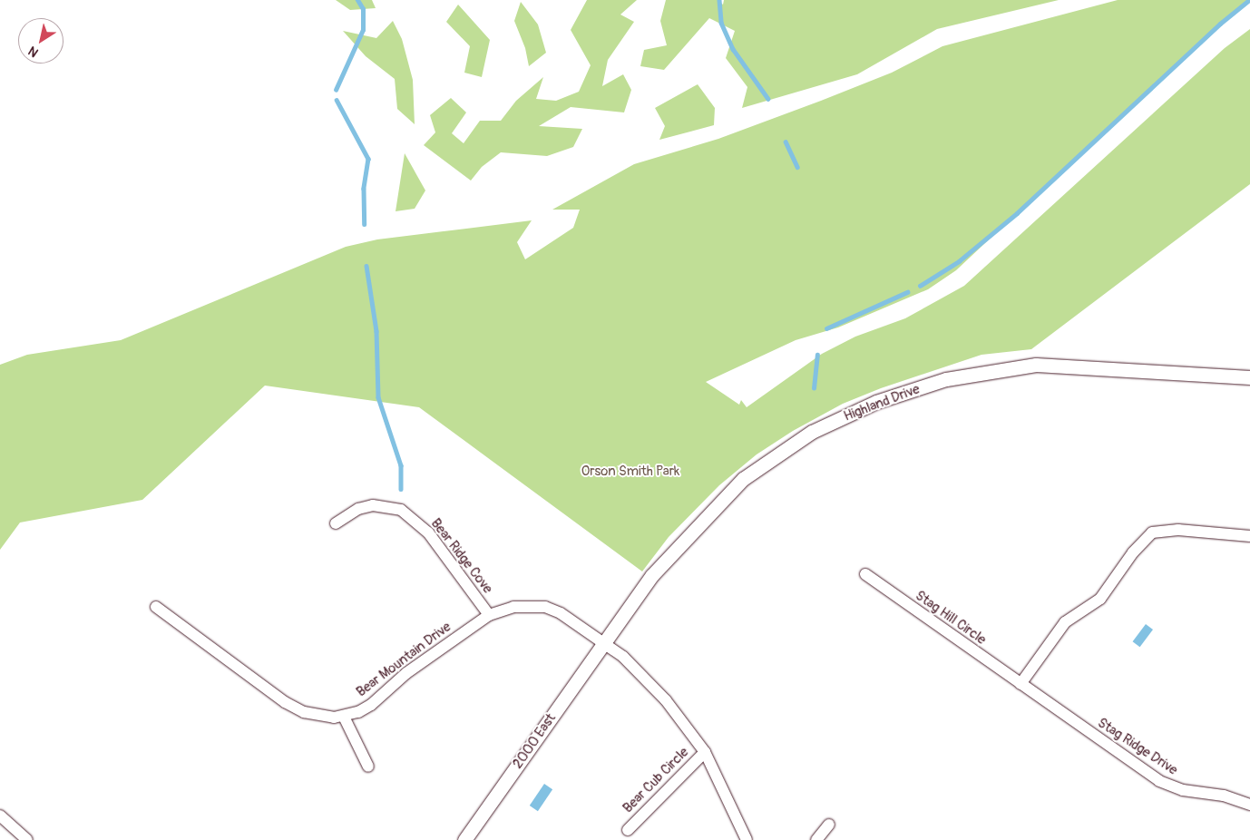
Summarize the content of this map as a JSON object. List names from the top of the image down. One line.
{"streets":{"street":["Highland Drive","Bear Ridge Cove","Stag Hill Circle","Bear Mountain Drive","2000 East","Stag Ridge Drive","Bear Cub Circle"]},"crossings":[["Highland Drive","Bear Mountain Drive"],["Highland Drive","2000 East"],["Bear Ridge Cove","Bear Mountain Drive"],["Stag Hill Circle","Stag Ridge Drive"],["Bear Mountain Drive","2000 East"],["Bear Mountain Drive","Bear Cub Circle"]],"parks":["Orson Smith Park"],"north":"bottom left"}
